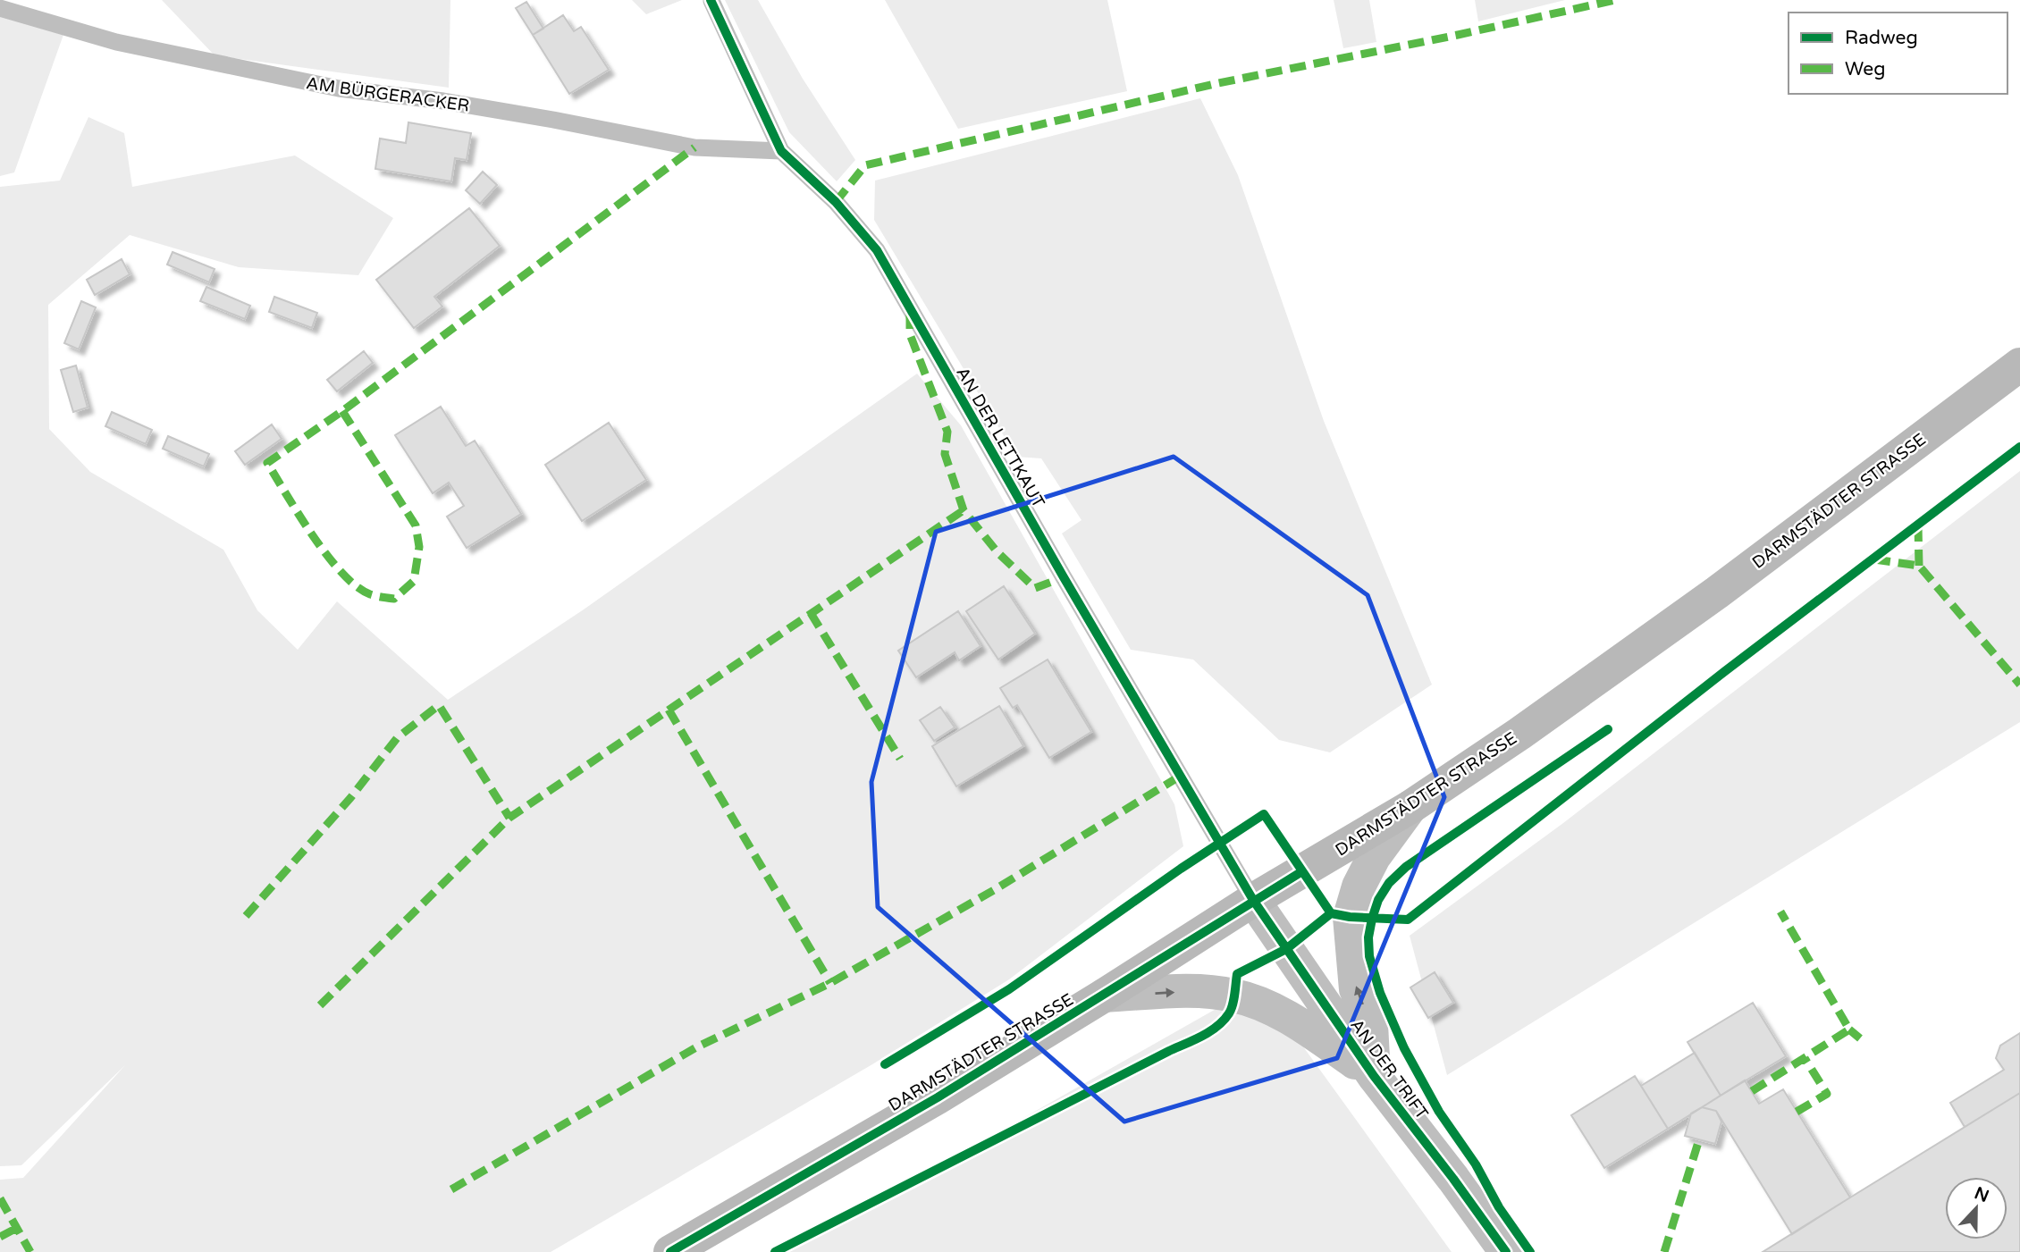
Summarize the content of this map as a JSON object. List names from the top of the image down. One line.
{"streets":{"main road":["DARMSTÄDTER STRASSE"],"street":["AN DER TRIFT"],"lane":["AM BÜRGERACKER","AN DER LETTKAUT"]},"crossings":[["AM BÜRGERACKER","AN DER LETTKAUT"],["AN DER LETTKAUT","DARMSTÄDTER STRASSE"],["AN DER LETTKAUT","AN DER TRIFT"],["DARMSTÄDTER STRASSE","AN DER TRIFT"]],"legend":["Radweg","Weg"],"north":"top"}
